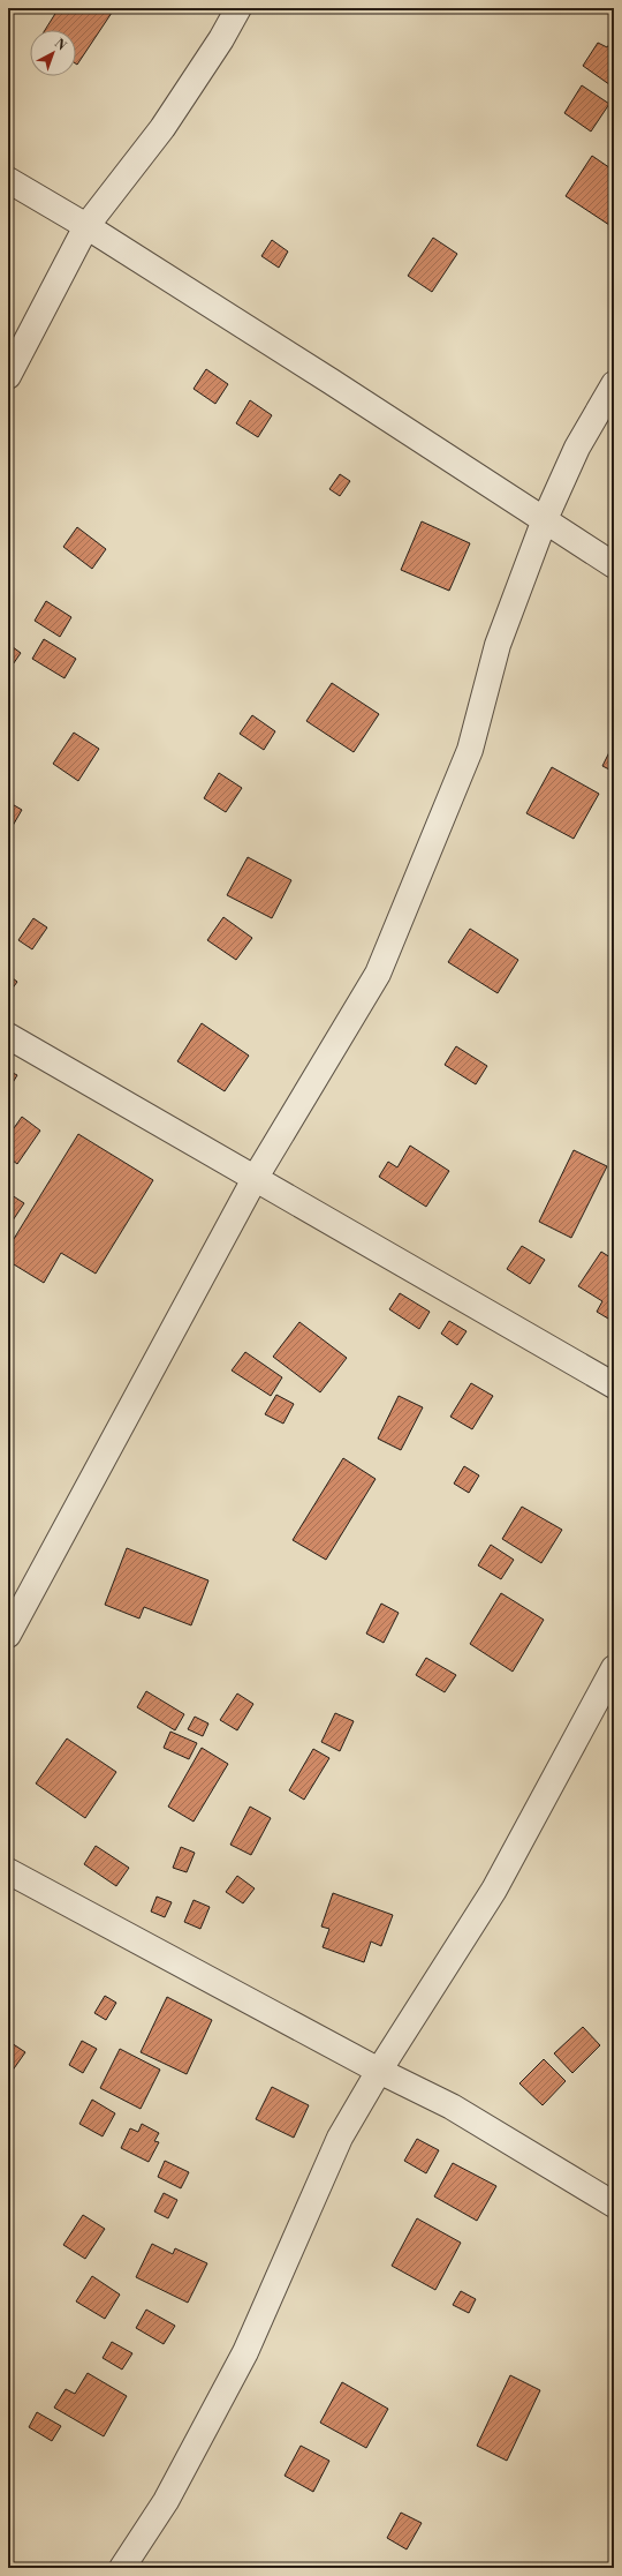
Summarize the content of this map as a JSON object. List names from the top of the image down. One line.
{"north":"top right"}
